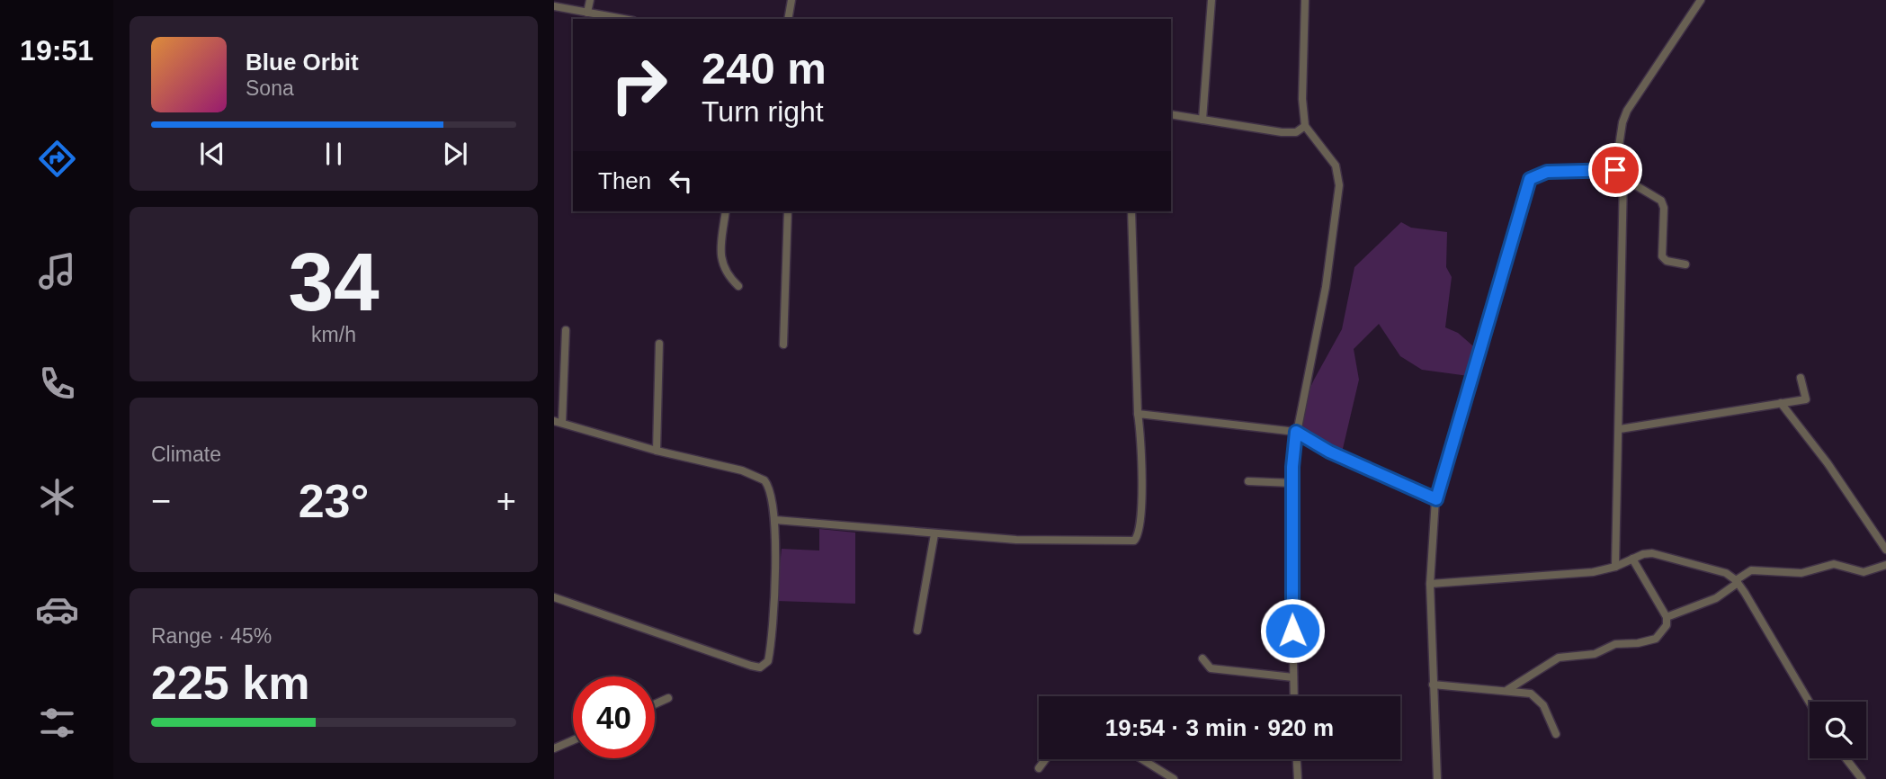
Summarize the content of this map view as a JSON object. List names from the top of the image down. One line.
{"page":{"tabs":"19:51","turn":["240 m","Turn right"],"song":["Blue Orbit","Sona"],"then":"Then","tile":[["34","km/h"],"Climate",["Range · 45%","225 km"]],"heat":["−","23°","+"],"limit":"40","trip":"19:54 · 3 min · 920 m"}}
